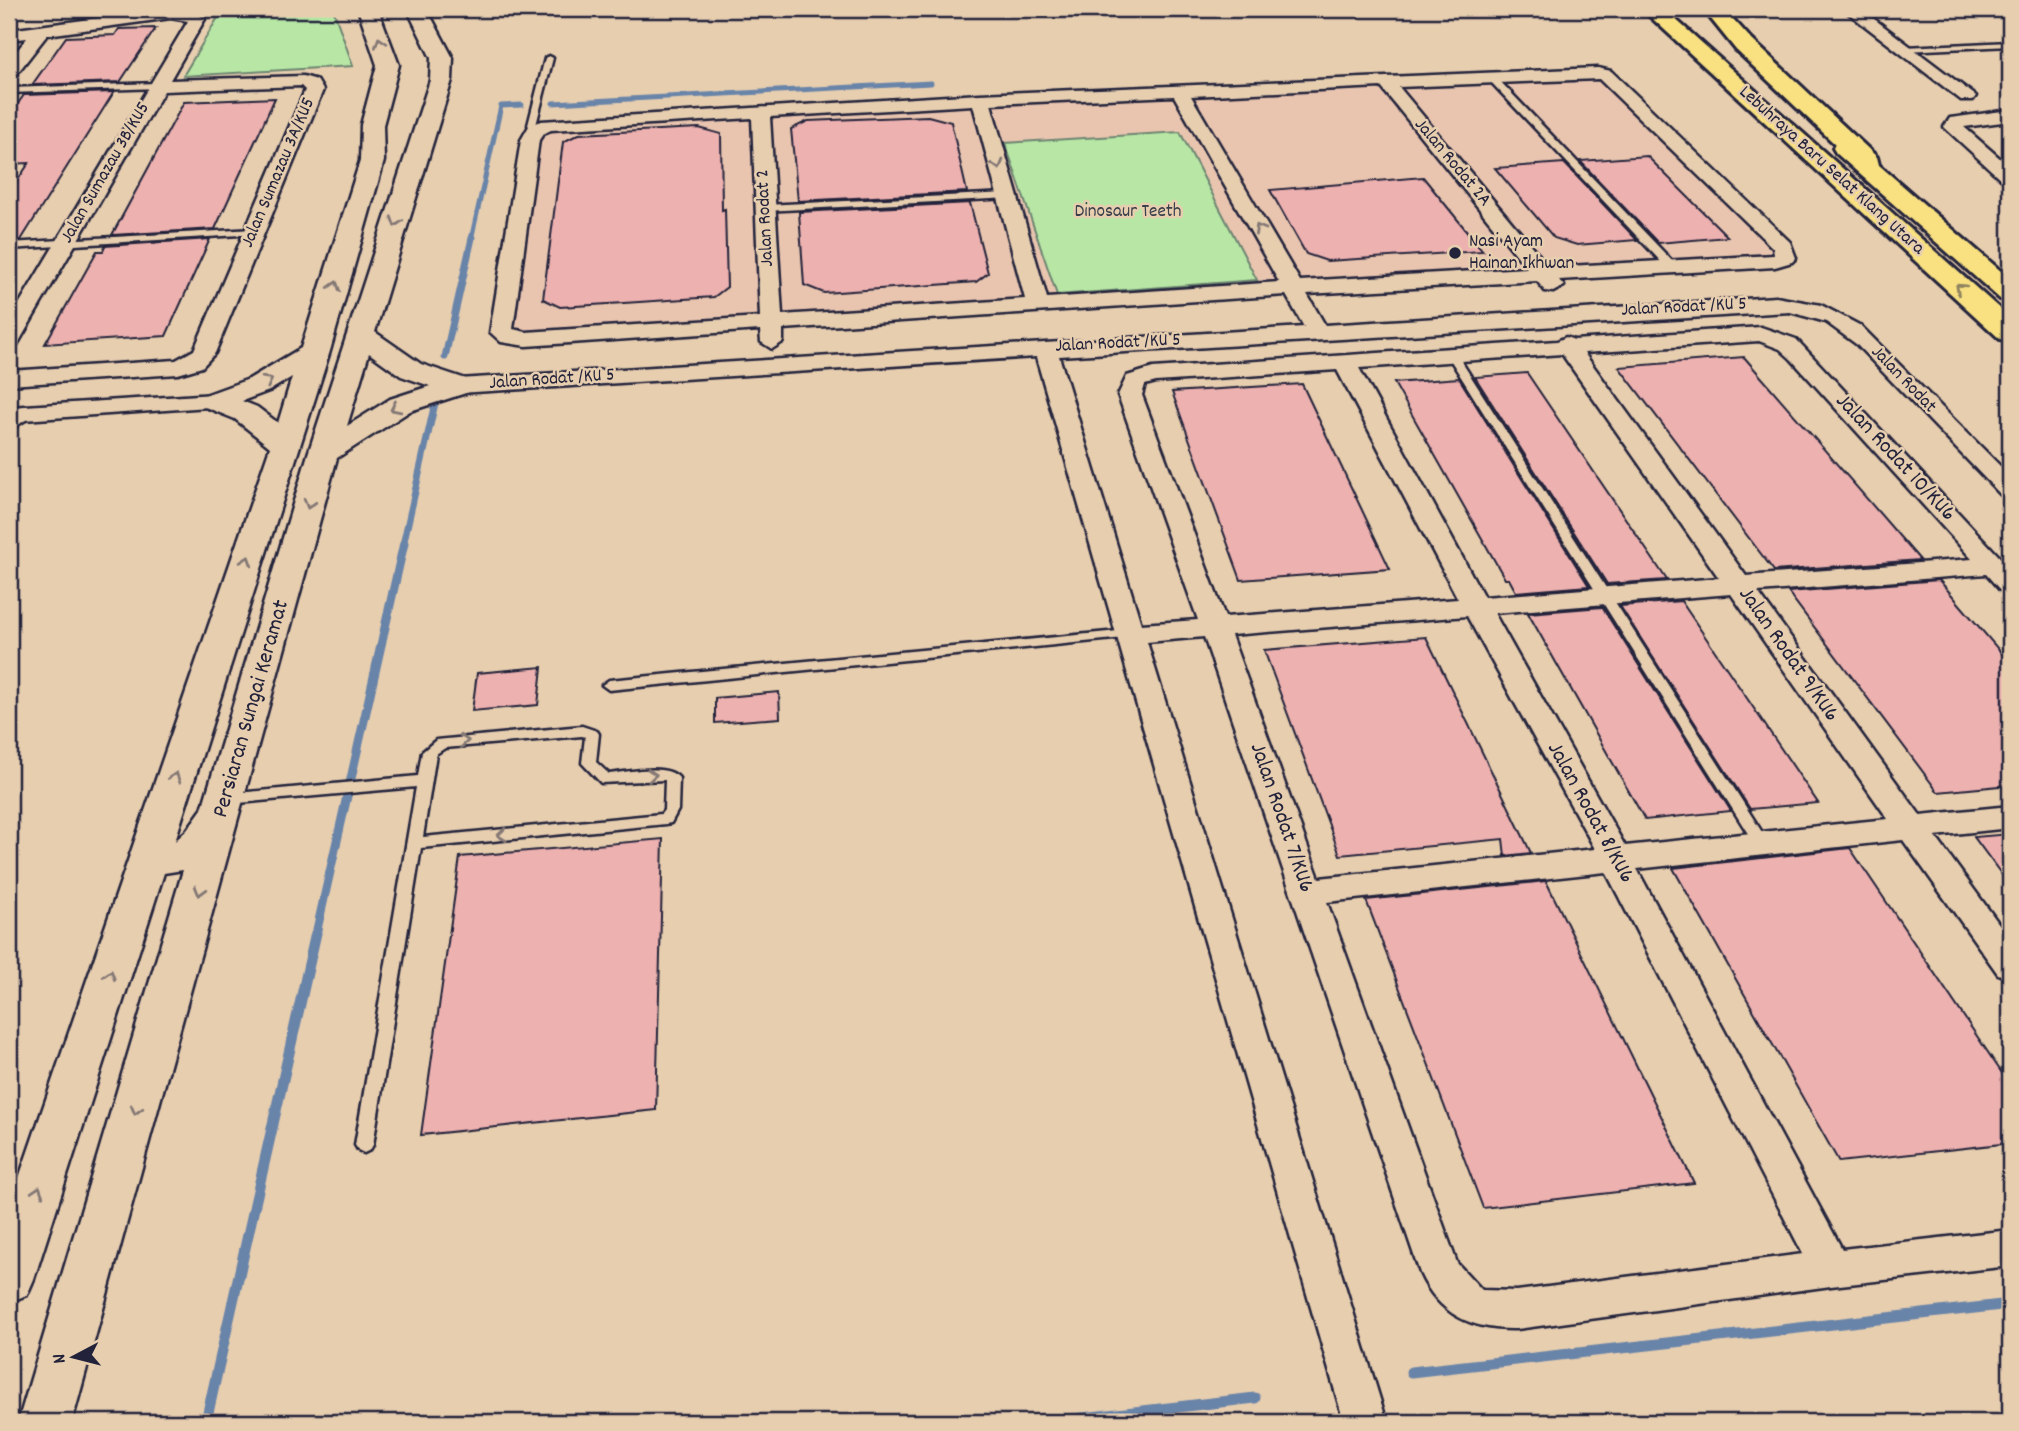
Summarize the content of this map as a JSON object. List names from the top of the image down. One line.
{"streets":{"highway":["Lebuhraya Baru Selat Klang Utara"],"street":["Jalan Rodat 2A","Jalan Sumazau 3B/KU5","Jalan Sumazau 3A/KU5","Jalan Rodat 2","Jalan Rodat /KU 5","Jalan Rodat","Jalan Rodat 10/KU6","Jalan Rodat 9/KU6","Persiaran Sungai Keramat","Jalan Rodat 8/KU6","Jalan Rodat 7/KU6"]},"crossings":[["Jalan Rodat 2A","Jalan Rodat /KU 5"],["Jalan Sumazau 3B/KU5","Jalan Sumazau 3A/KU5"],["Jalan Rodat 2","Jalan Rodat /KU 5"],["Jalan Rodat /KU 5","Jalan Rodat"],["Jalan Rodat 10/KU6","Jalan Rodat 9/KU6"],["Jalan Rodat 8/KU6","Jalan Rodat 7/KU6"]],"parks":["Dinosaur Teeth"],"places":["Nasi Ayam Hainan Ikhwan"],"north":"left"}
